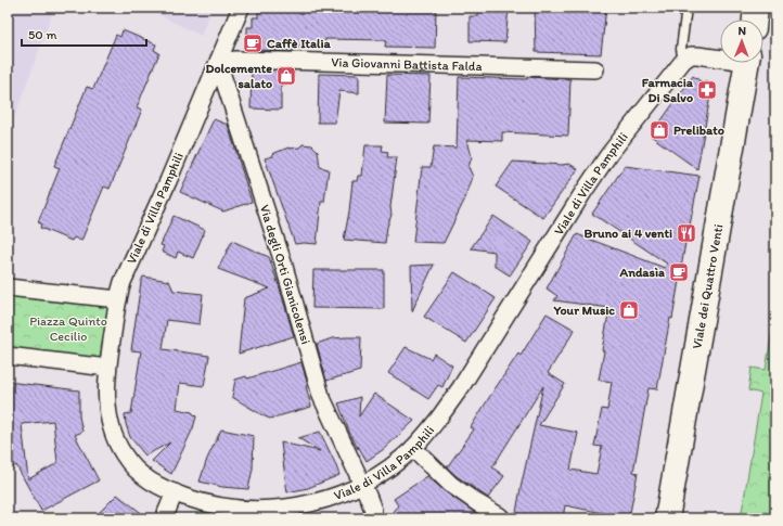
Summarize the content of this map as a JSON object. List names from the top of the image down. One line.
{"streets":{"street":["Via Giovanni Battista Falda","Viale di Villa Pamphili","Via degli Orti Gianicolensi","Viale dei Quattro Venti"]},"crossings":[["Via Giovanni Battista Falda","Viale di Villa Pamphili"],["Via Giovanni Battista Falda","Via degli Orti Gianicolensi"],["Viale di Villa Pamphili","Via degli Orti Gianicolensi"]],"parks":["Piazza Quinto Cecilio"],"places":{"cafe":["Caffè Italia","Andasìa"],"shop":["Dolcemente salato","Prelibato","Your Music"],"pharmacy":["Farmacia Di Salvo"],"restaurant":["Bruno ai 4 venti"]},"scale_bar":"50 m","north":"top"}
